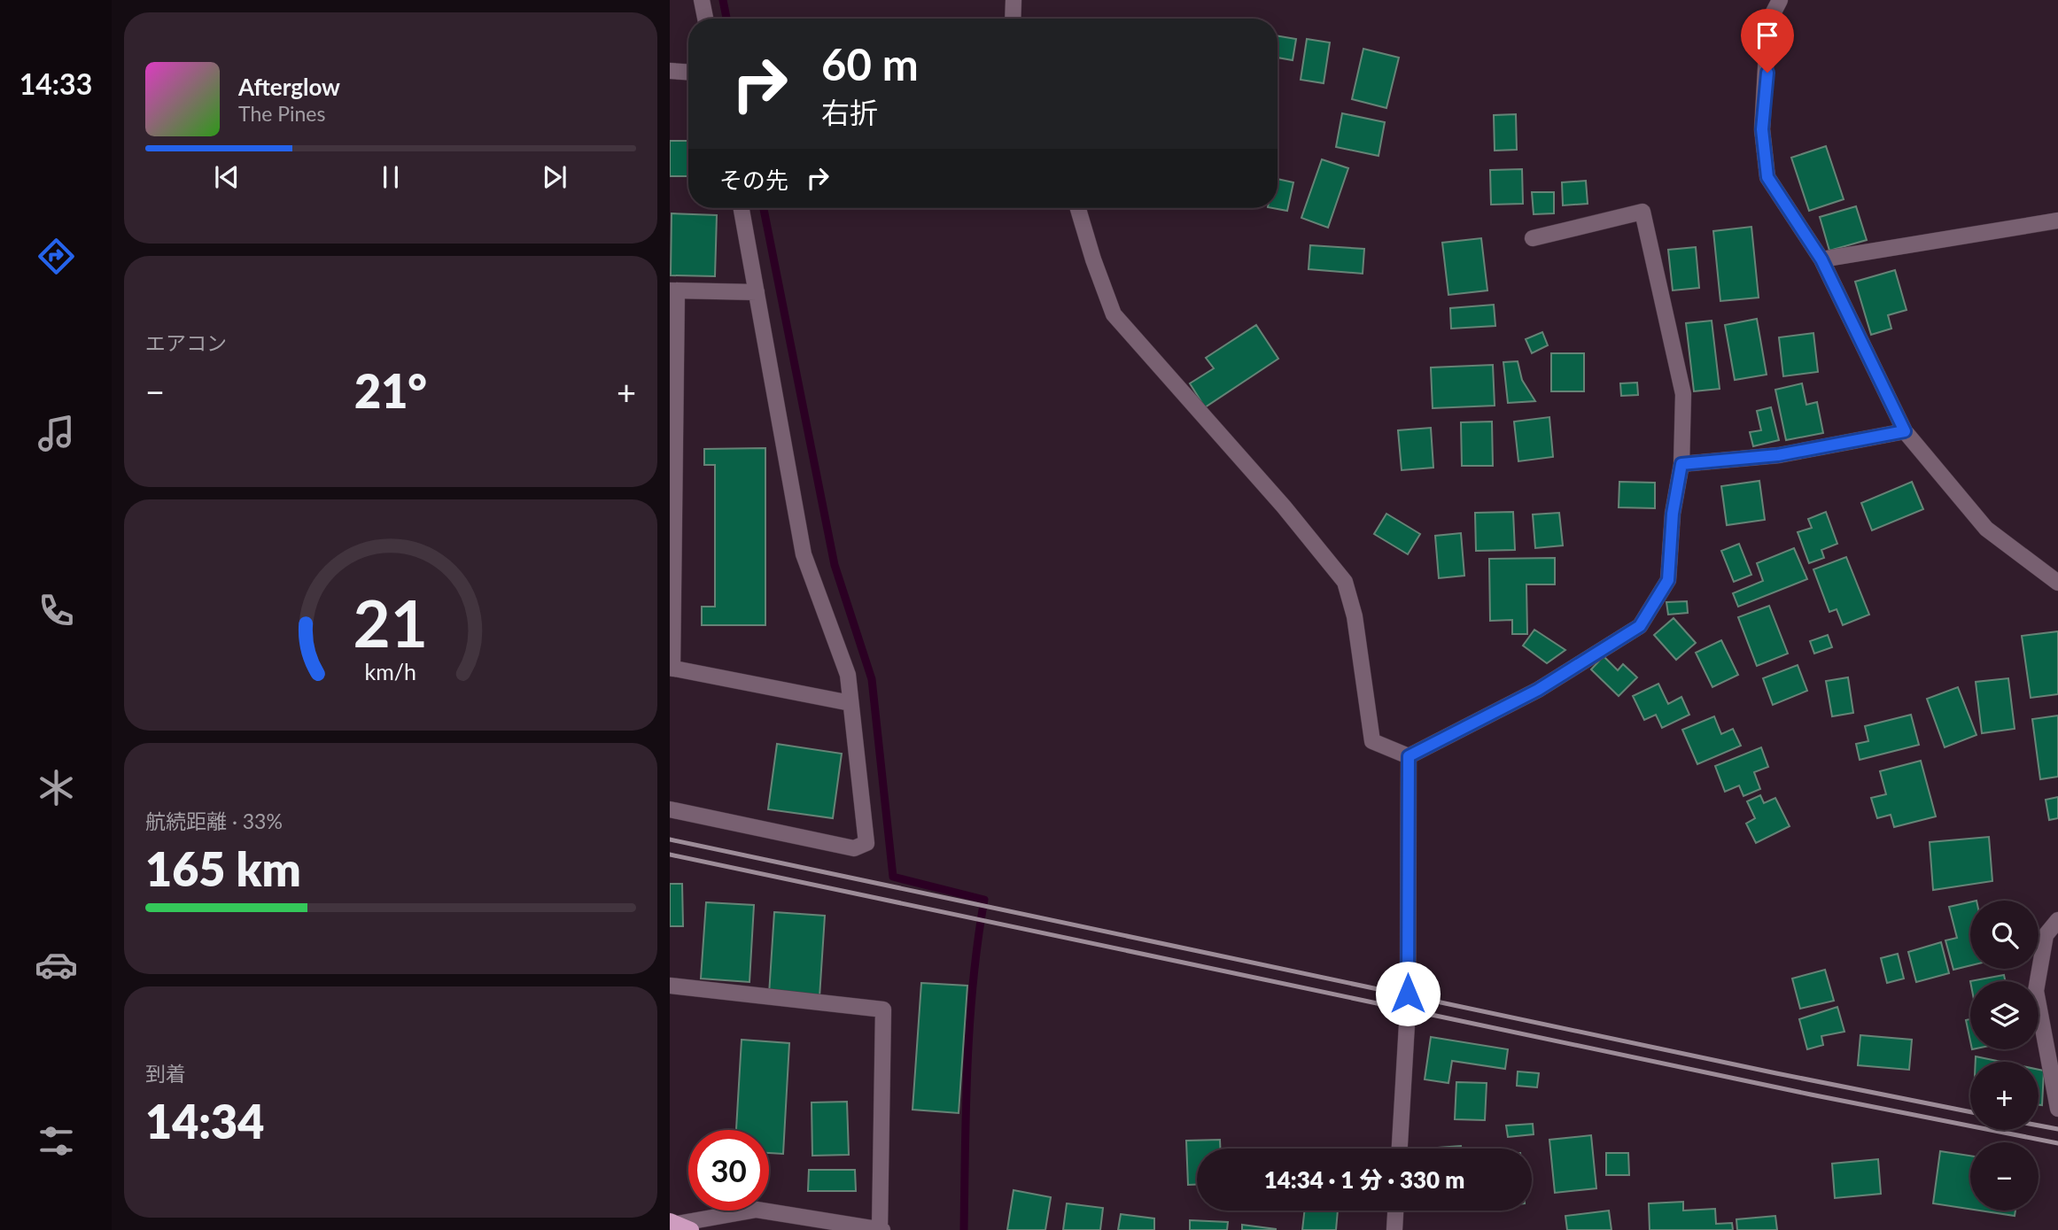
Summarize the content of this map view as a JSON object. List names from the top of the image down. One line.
{"page":{"tabs":"14:33","turn":["60 m","右折"],"song":["Afterglow","The Pines"],"then":"その先","tile":["エアコン",["航続距離 · 33%","165 km"],["到着","14:34"]],"heat":["−","21°","+"],"map_buttons":["+","−"],"limit":"30","trip":"14:34 · 1 分 · 330 m","gauge":["21","km/h"]}}
